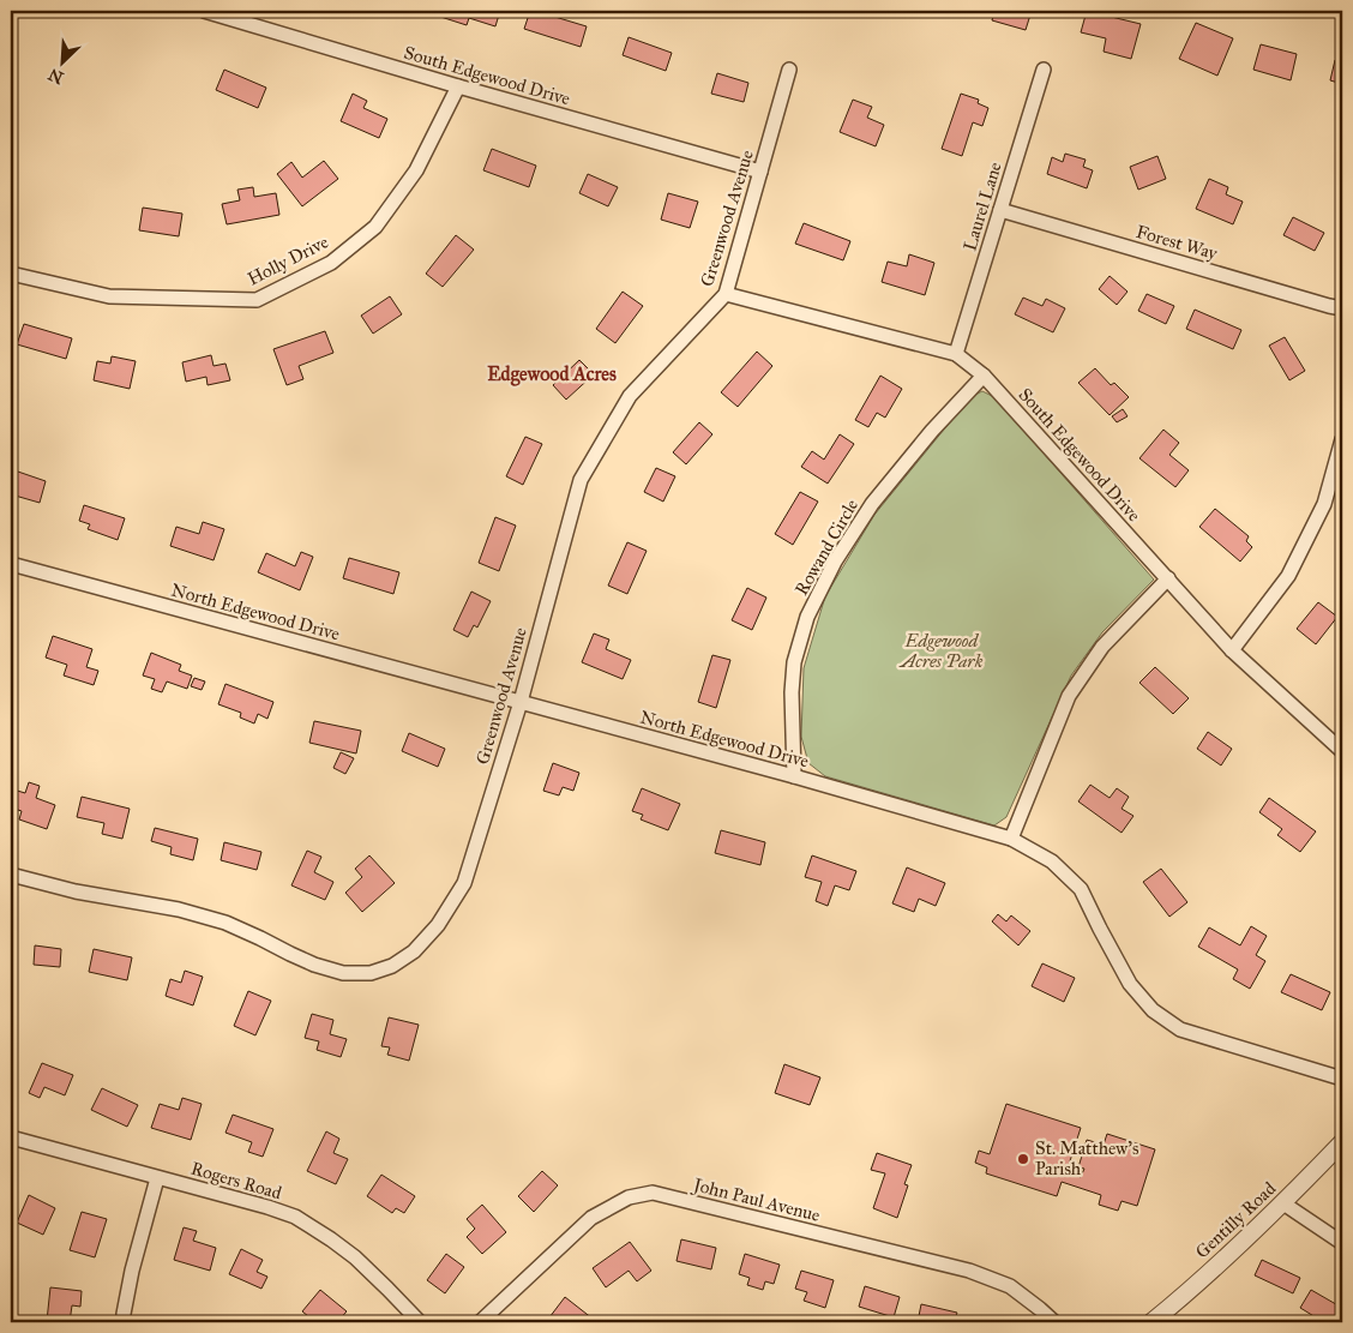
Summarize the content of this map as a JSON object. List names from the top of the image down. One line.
{"streets":{"street":["South Edgewood Drive","Laurel Lane","Greenwood Avenue","Forest Way","Holly Drive","Rowand Circle","North Edgewood Drive","Rogers Road","John Paul Avenue","Gentilly Road"]},"crossings":[["South Edgewood Drive","Laurel Lane"],["South Edgewood Drive","Greenwood Avenue"],["South Edgewood Drive","Holly Drive"],["South Edgewood Drive","Rowand Circle"],["Laurel Lane","Forest Way"],["Greenwood Avenue","North Edgewood Drive"],["Rowand Circle","North Edgewood Drive"]],"districts":["Edgewood Acres"],"parks":["Edgewood Acres Park"],"places":["St. Matthew's Parish"],"north":"bottom left"}
